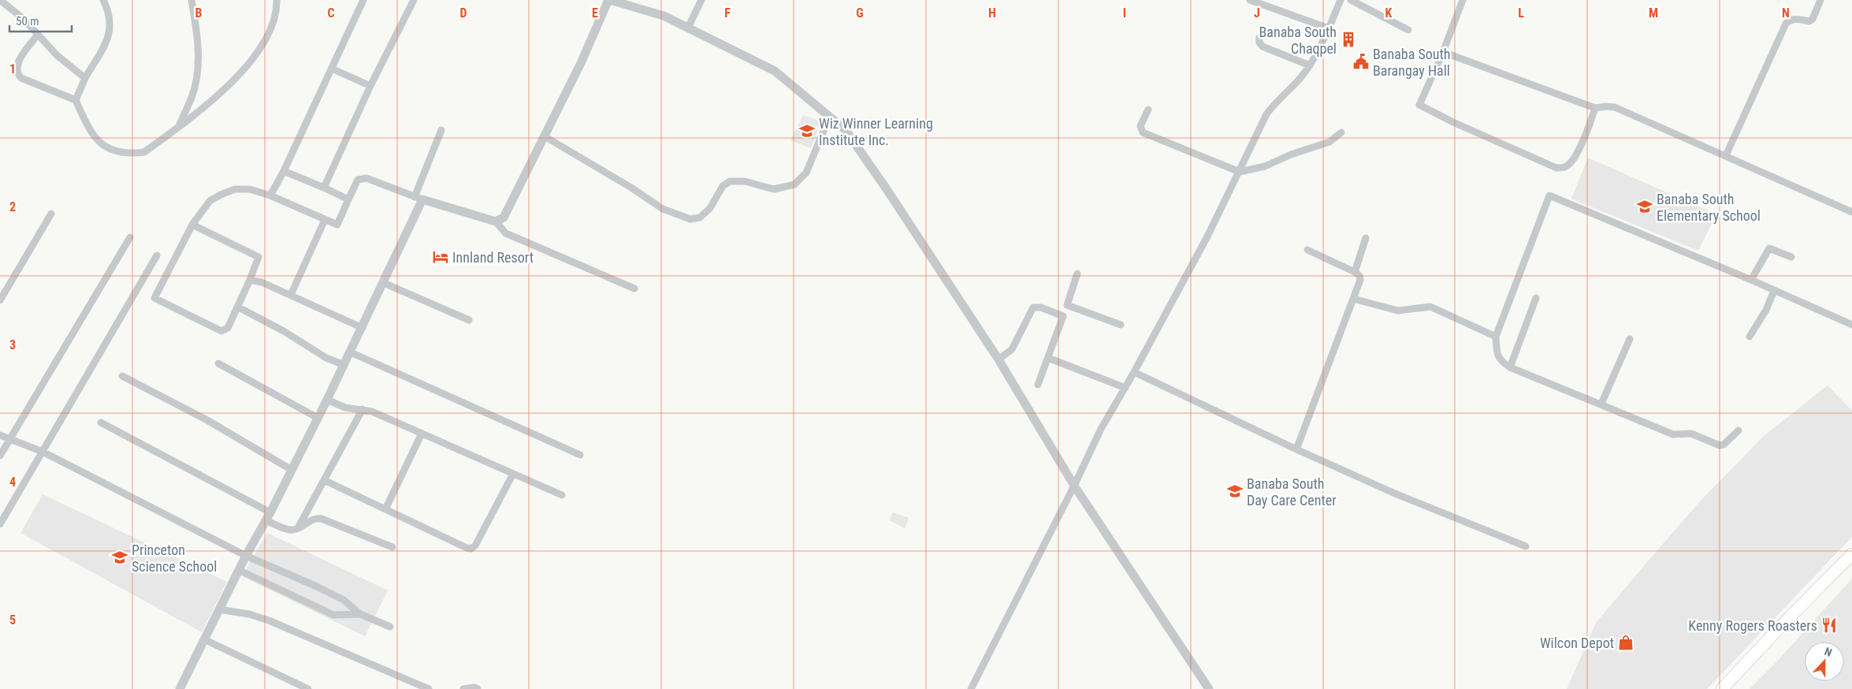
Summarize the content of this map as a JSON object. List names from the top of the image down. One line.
{"places":{"building":["Banaba South Chaqpel"],"public building":["Banaba South Barangay Hall"],"school or university":["Wiz Winner Learning Institute Inc.","Banaba South Elementary School","Banaba South Day Care Center","Princeton Science School"],"hotel":["Innland Resort"],"restaurant":["Kenny Rogers Roasters"],"shop":["Wilcon Depot"]},"scale_bar":"50 m","north":"top","grid":{"columns":["B","C","D","E","F","G","H","I","J","K","L","M","N"],"rows":["1","2","3","4","5"]}}
